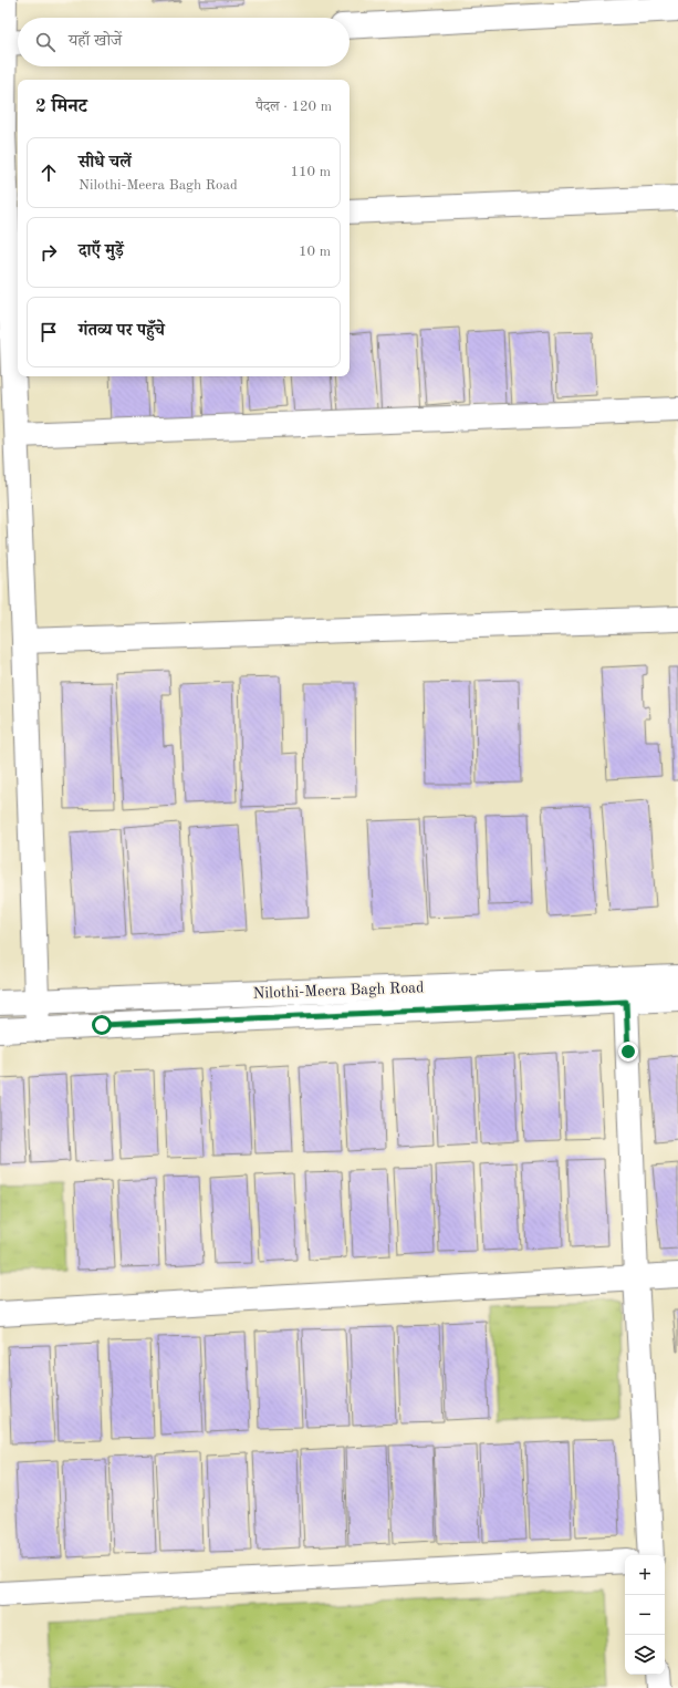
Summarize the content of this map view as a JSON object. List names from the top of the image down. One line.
{"streets":{"street":["Nilothi-Meera Bagh Road"]},"page":{"search":"यहाँ खोजें","heading":["2 मिनट","पैदल · 120 m"],"list":[["सीधे चलें","Nilothi-Meera Bagh Road","110 m"],["दाएँ मुड़ें","10 m"],"गंतव्य पर पहुँचे"],"map_buttons":["+","−"]}}
